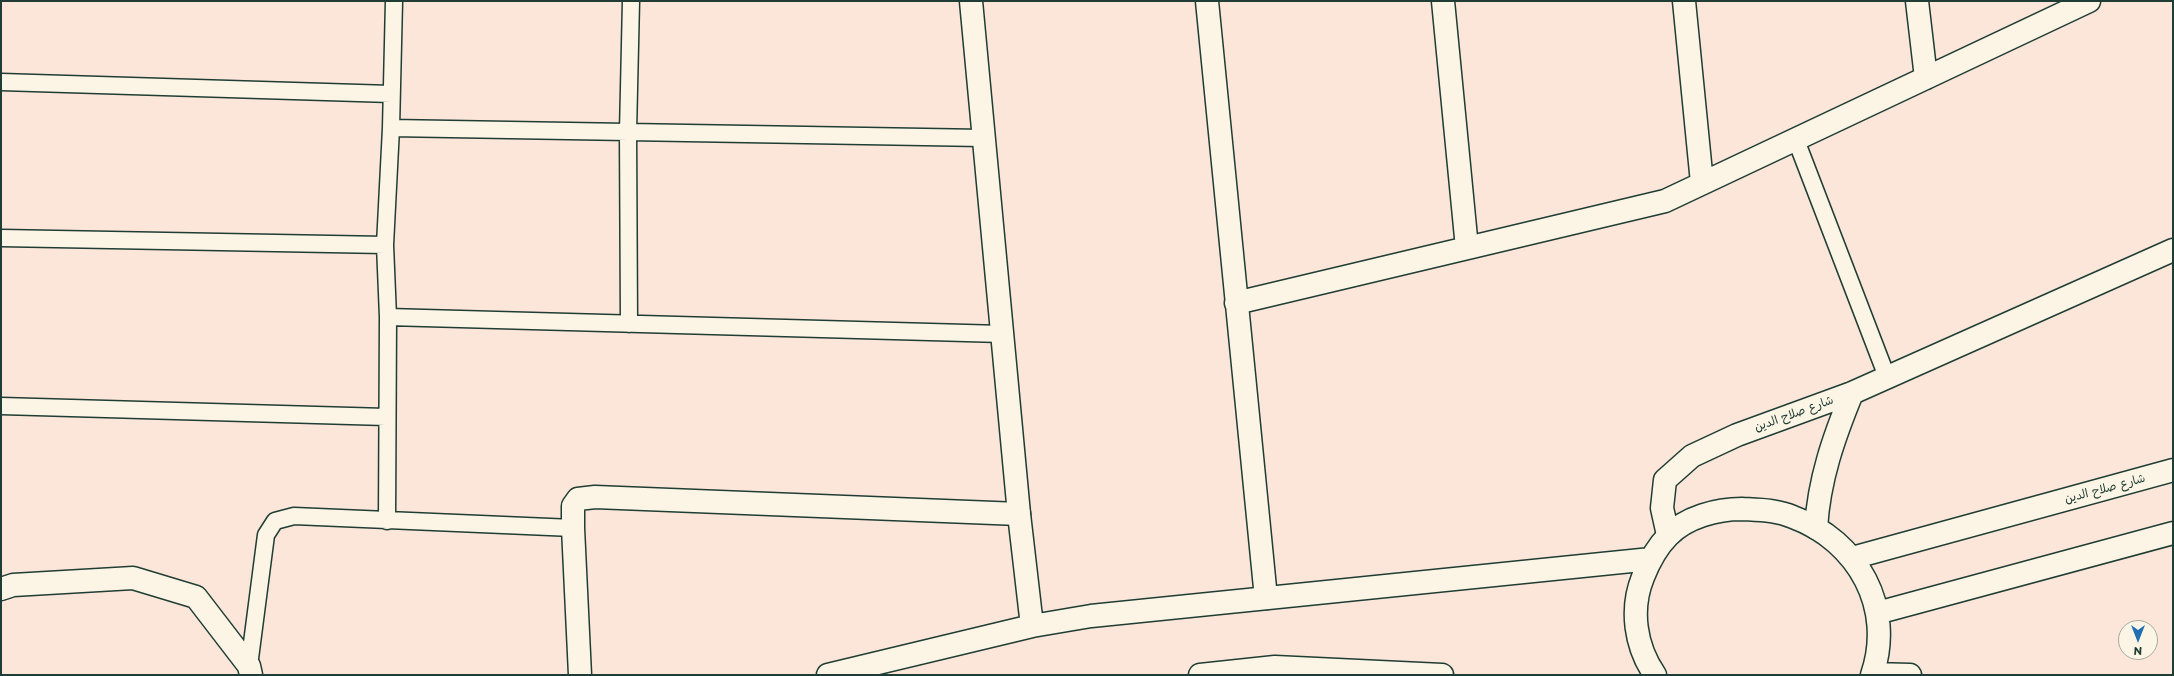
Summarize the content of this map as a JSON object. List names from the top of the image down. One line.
{"streets":{"street":["شارع صلاح الدين"]},"north":"bottom"}
